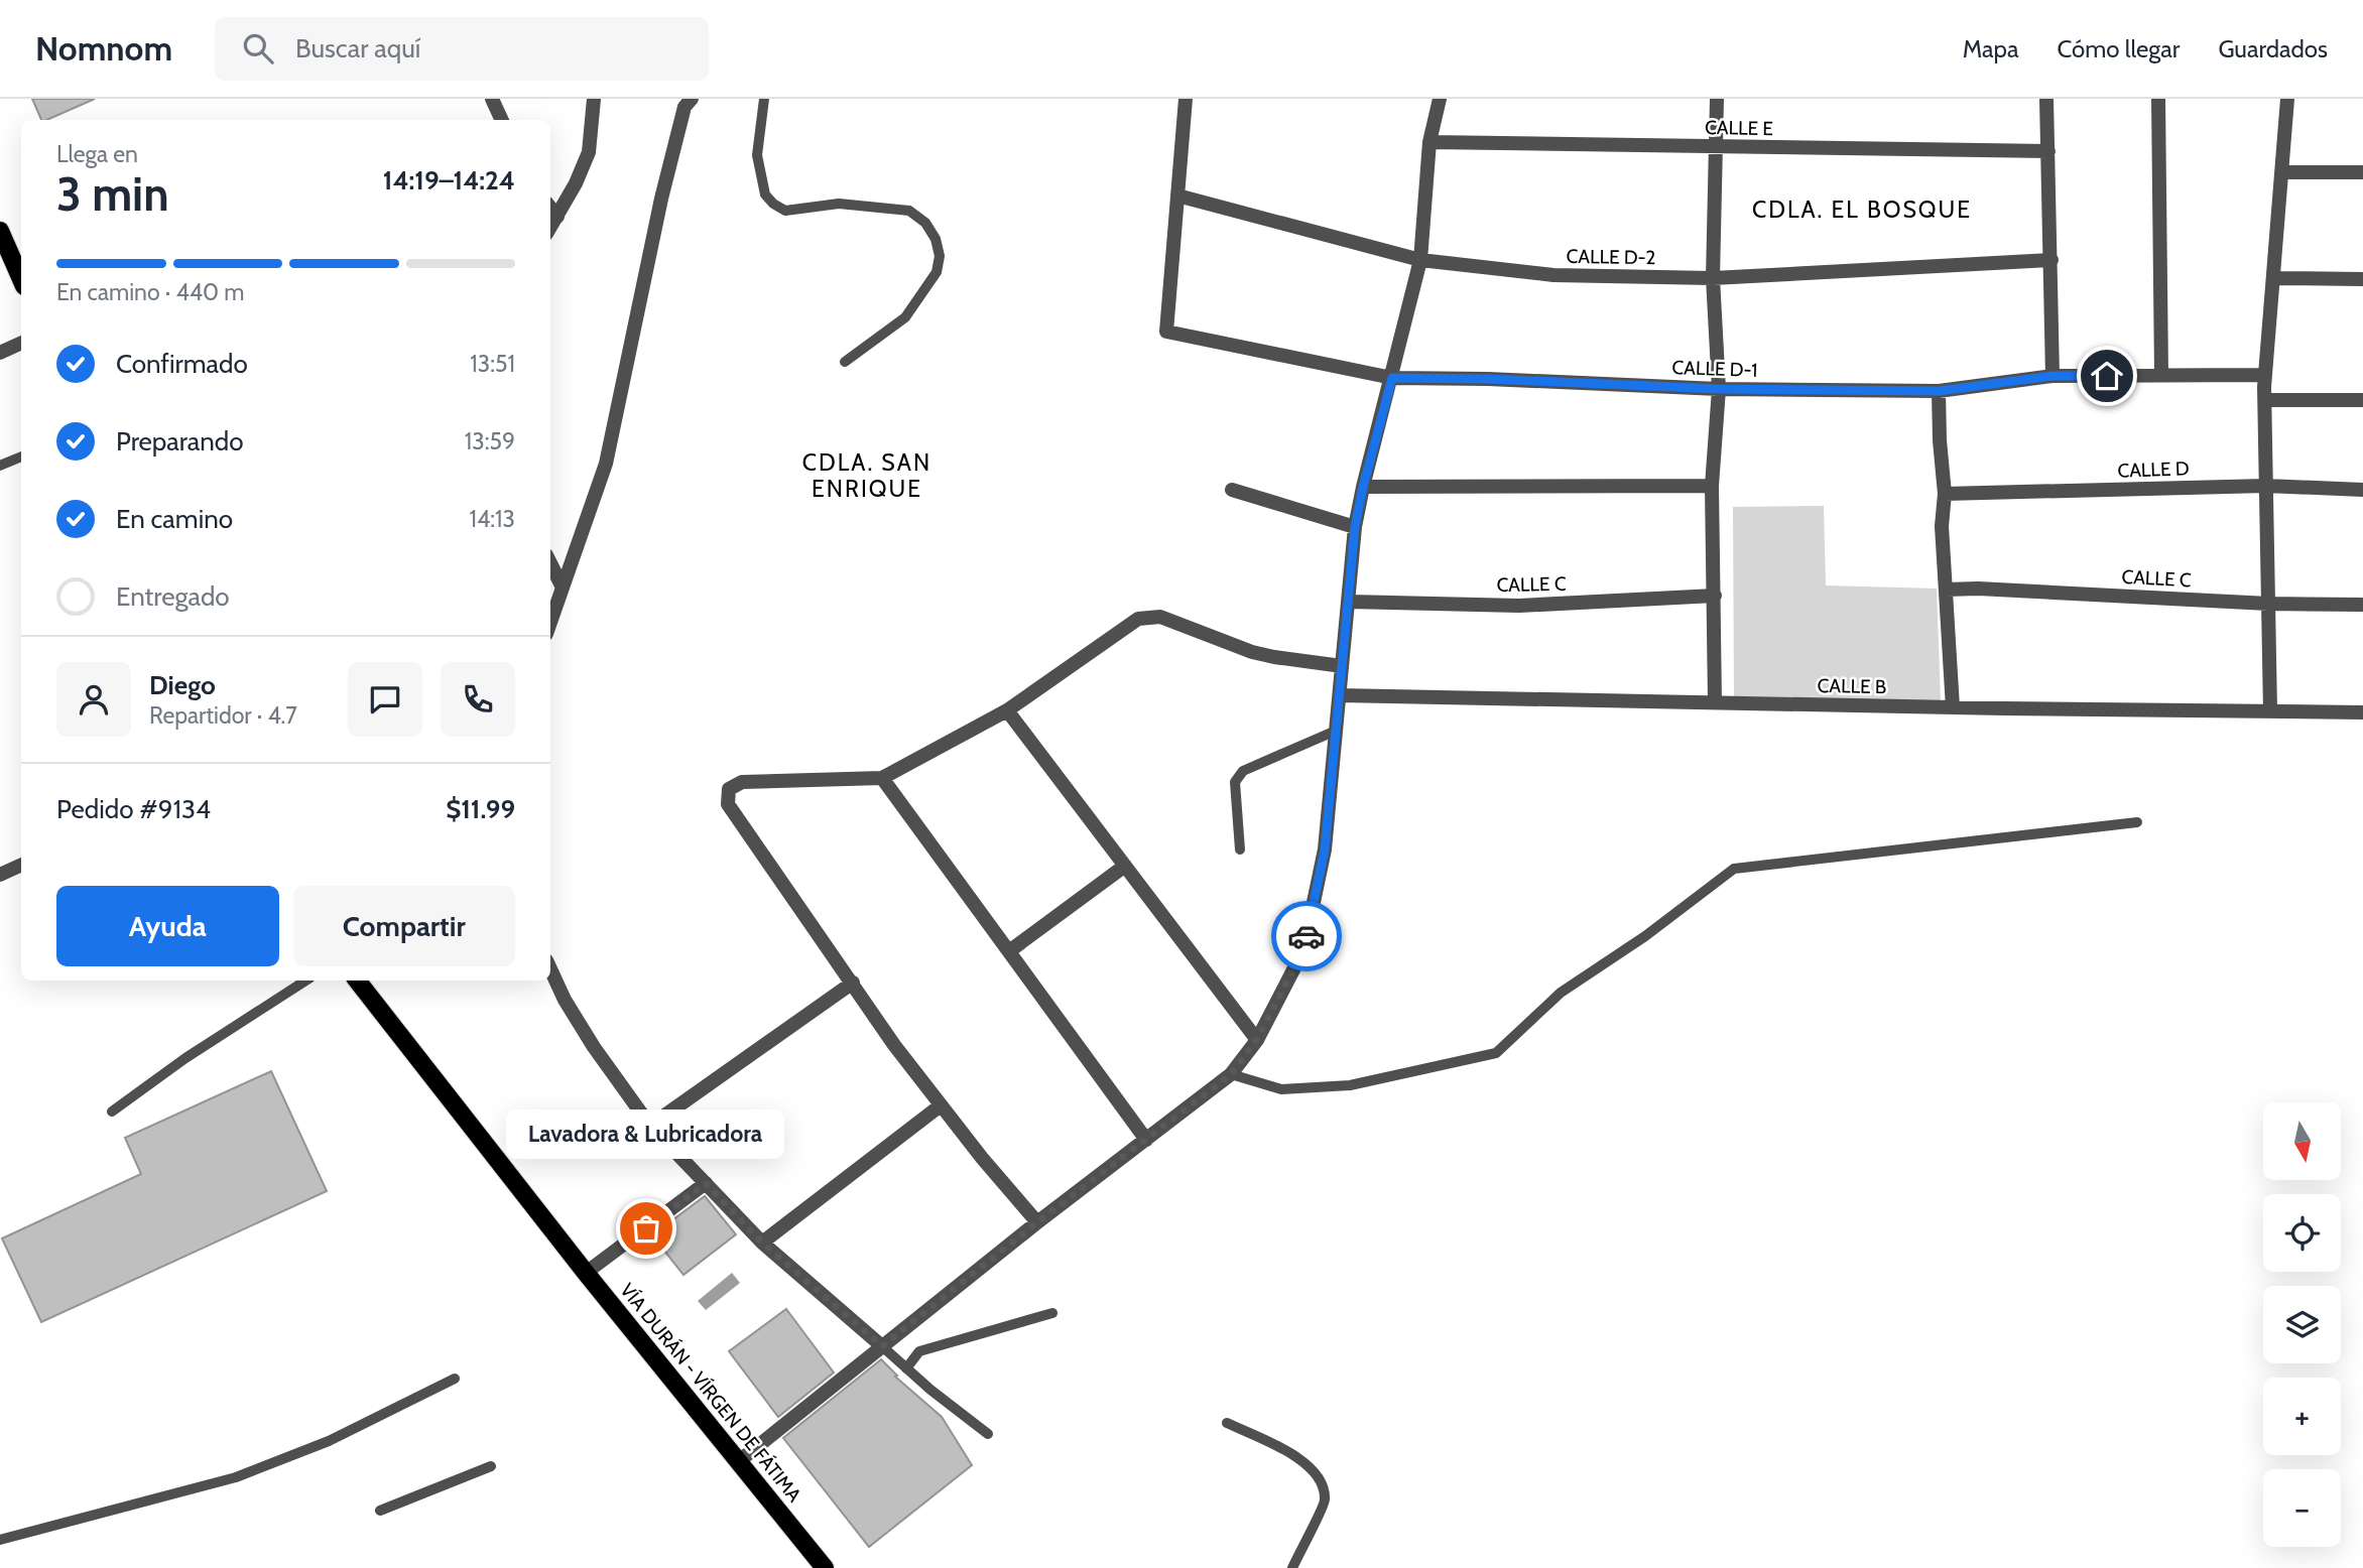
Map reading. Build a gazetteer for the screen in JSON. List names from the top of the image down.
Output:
{
  "streets": {
    "main road": ["VÍA DURÁN - VÍRGEN DE FÁTIMA"],
    "street": [
      "CALLE E",
      "CALLE D-2",
      "CALLE D-1",
      "CALLE D",
      "CALLE C",
      "CALLE B"
    ]
  },
  "crossings": [
    ["CALLE D-2", "CALLE D-1"]
  ],
  "districts": ["CDLA. EL BOSQUE", "CDLA. SAN ENRIQUE"],
  "places": ["Lavadora & Lubricadora"],
  "north": "bottom",
  "page": {
    "header": "Nomnom",
    "search": "Buscar aquí",
    "nav": ["Mapa", "Cómo llegar", "Guardados"],
    "heading": ["3 min", "Llega en", "14:19–14:24"],
    "panel": [
      "Diego",
      "Repartidor · 4.7",
      "Pedido #9134",
      "$11.99"
    ],
    "bar": "En camino · 440 m",
    "list": [
      ["Confirmado", "13:51"],
      ["Preparando", "13:59"],
      ["En camino", "14:13"],
      "Entregado"
    ],
    "buttons": ["Ayuda", "Compartir"],
    "map_buttons": ["+", "−"],
    "bubble": "Lavadora & Lubricadora"
  }
}
